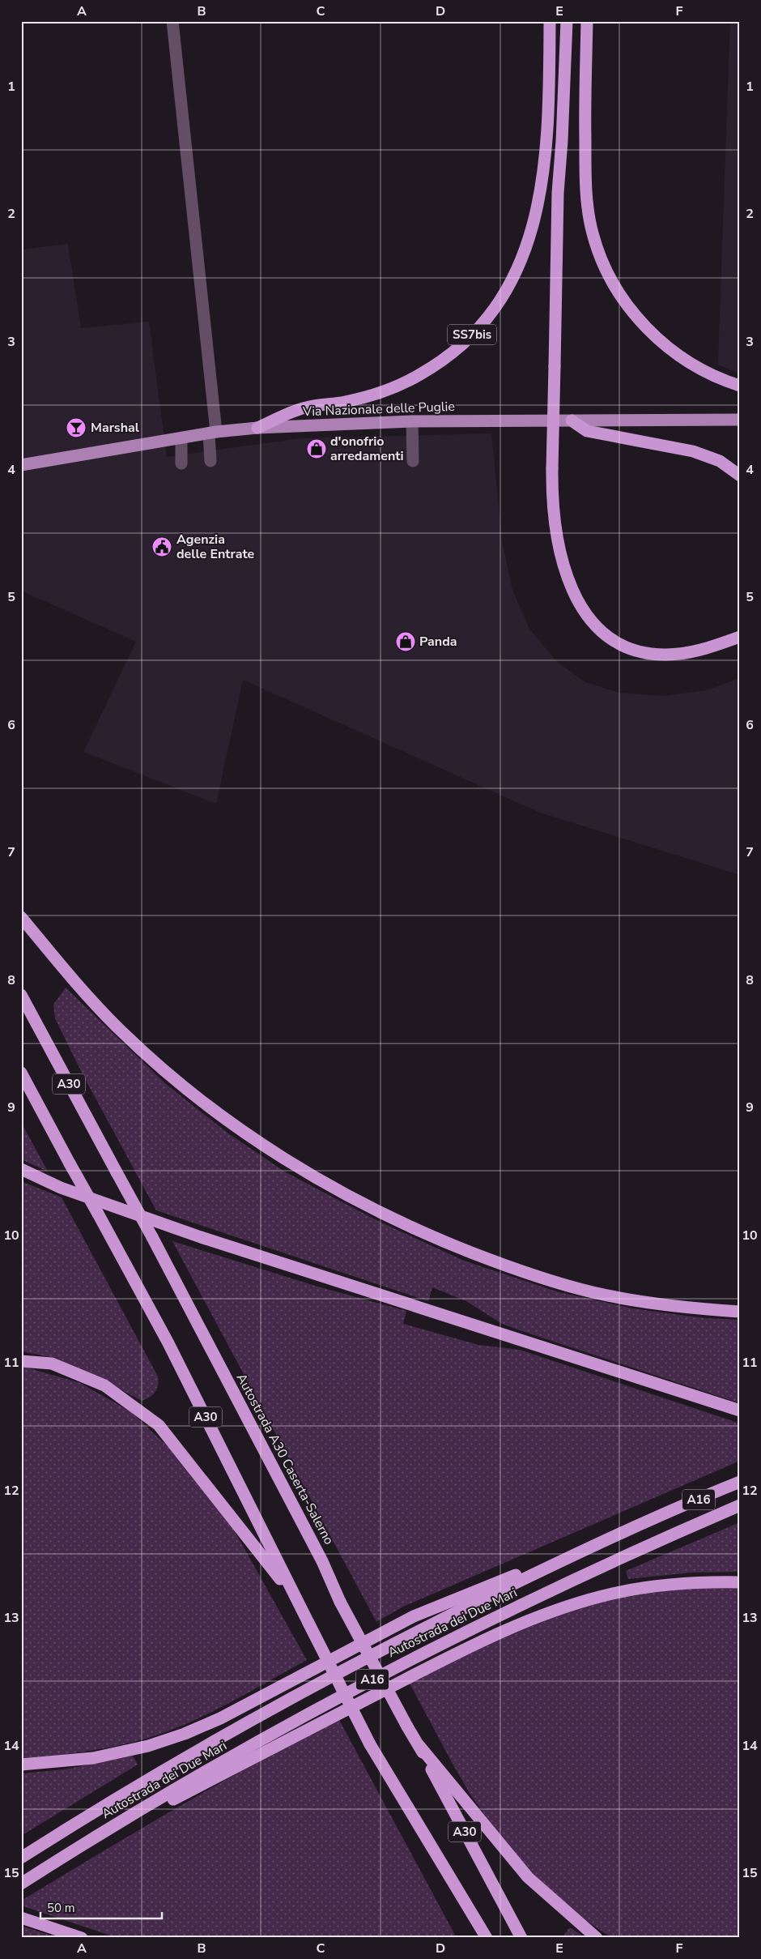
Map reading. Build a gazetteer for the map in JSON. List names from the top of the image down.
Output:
{
  "streets": {
    "highway": [
      "SS7bis",
      "A30",
      "Autostrada A30 Caserta-Salerno",
      "A16",
      "Autostrada dei Due Mari"
    ],
    "main road": ["Via Nazionale delle Puglie"]
  },
  "crossings": [
    ["SS7bis", "Via Nazionale delle Puglie"]
  ],
  "places": {
    "bar": ["Marshal"],
    "shop": ["d'onofrio arredamenti", "Panda"],
    "public building": ["Agenzia delle Entrate"]
  },
  "scale_bar": "50 m",
  "grid": {
    "columns": [
      "A",
      "B",
      "C",
      "D",
      "E",
      "F"
    ],
    "rows": [
      "1",
      "2",
      "3",
      "4",
      "5",
      "6",
      "7",
      "8",
      "9",
      "10",
      "11",
      "12",
      "13",
      "14",
      "15"
    ]
  }
}
